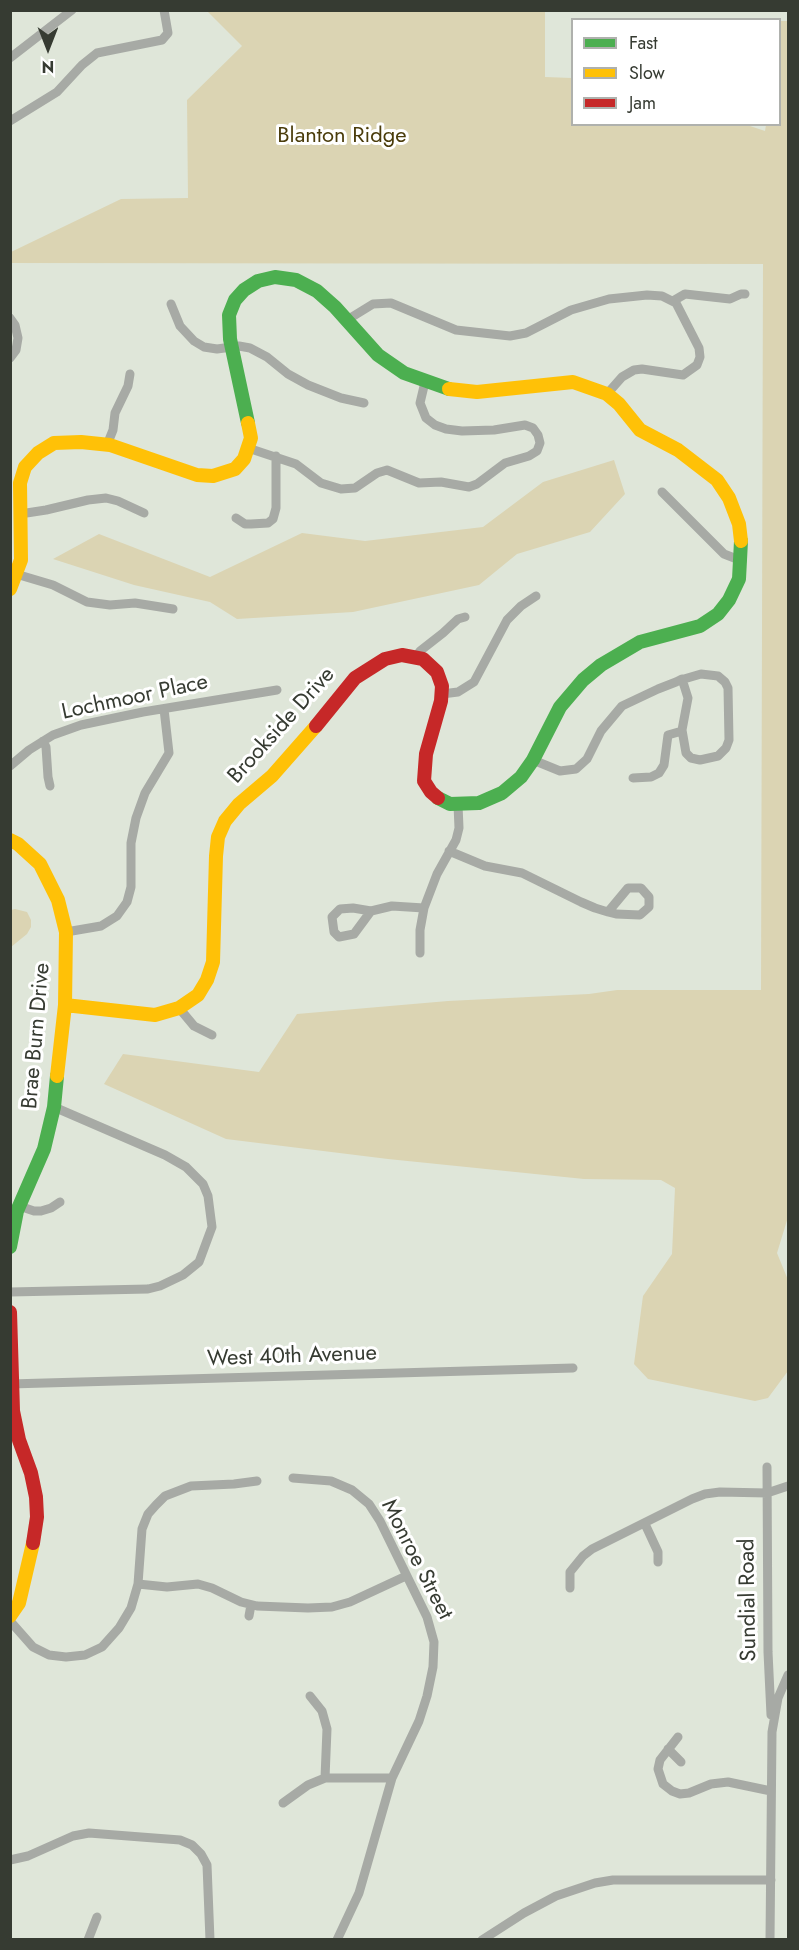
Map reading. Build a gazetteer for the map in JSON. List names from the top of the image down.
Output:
{
  "streets": {
    "street": [
      "Lochmoor Place",
      "Brookside Drive",
      "Brae Burn Drive",
      "West 40th Avenue",
      "Monroe Street",
      "Sundial Road"
    ]
  },
  "crossings": [
    ["Brookside Drive", "Brae Burn Drive"]
  ],
  "parks": ["Blanton Ridge"],
  "legend": ["Fast", "Slow", "Jam"],
  "north": "bottom"
}
